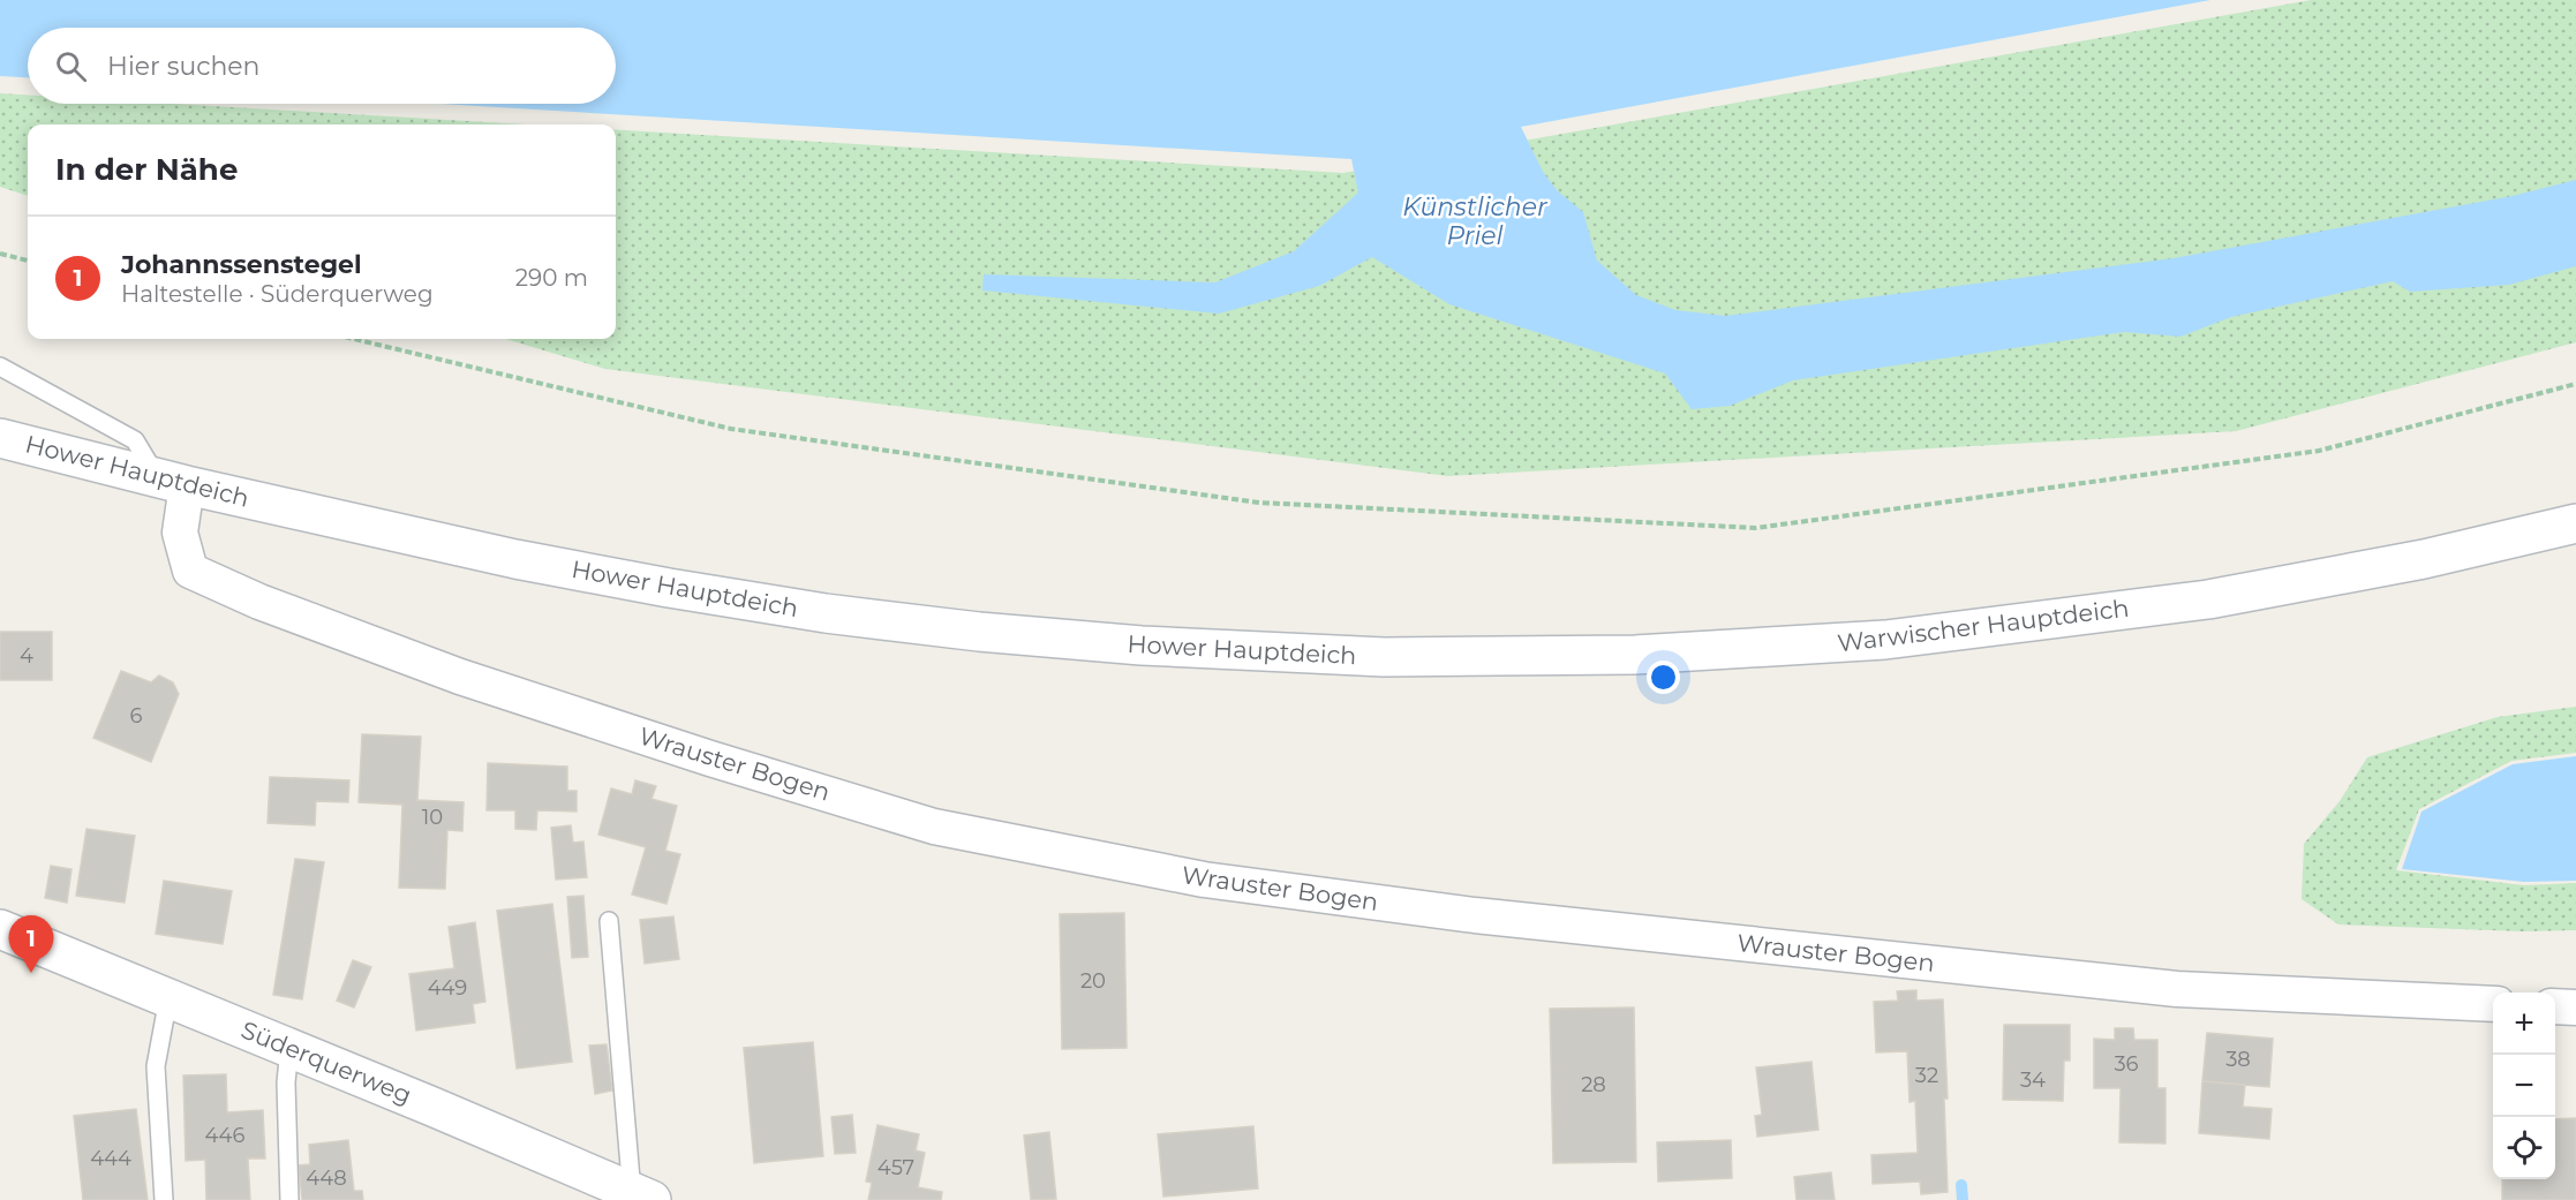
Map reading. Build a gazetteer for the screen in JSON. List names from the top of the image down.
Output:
{
  "streets": {
    "street": [
      "Hower Hauptdeich",
      "Warwischer Hauptdeich",
      "Wrauster Bogen",
      "Süderquerweg"
    ]
  },
  "crossings": [
    ["Hower Hauptdeich", "Warwischer Hauptdeich"],
    ["Hower Hauptdeich", "Wrauster Bogen"]
  ],
  "water": ["Künstlicher Priel"],
  "house_numbers": [
    "4",
    "6",
    "10",
    "20",
    "449",
    "38",
    "36",
    "32",
    "34",
    "28",
    "446",
    "444",
    "457",
    "448"
  ],
  "page": {
    "search": "Hier suchen",
    "heading": "In der Nähe",
    "list": [
      {
        "mark": "1",
        "name": "Johannssenstegel",
        "note": "Haltestelle · Süderquerweg",
        "value": "290 m"
      }
    ],
    "pins": "1",
    "map_buttons": ["+", "−"]
  }
}
